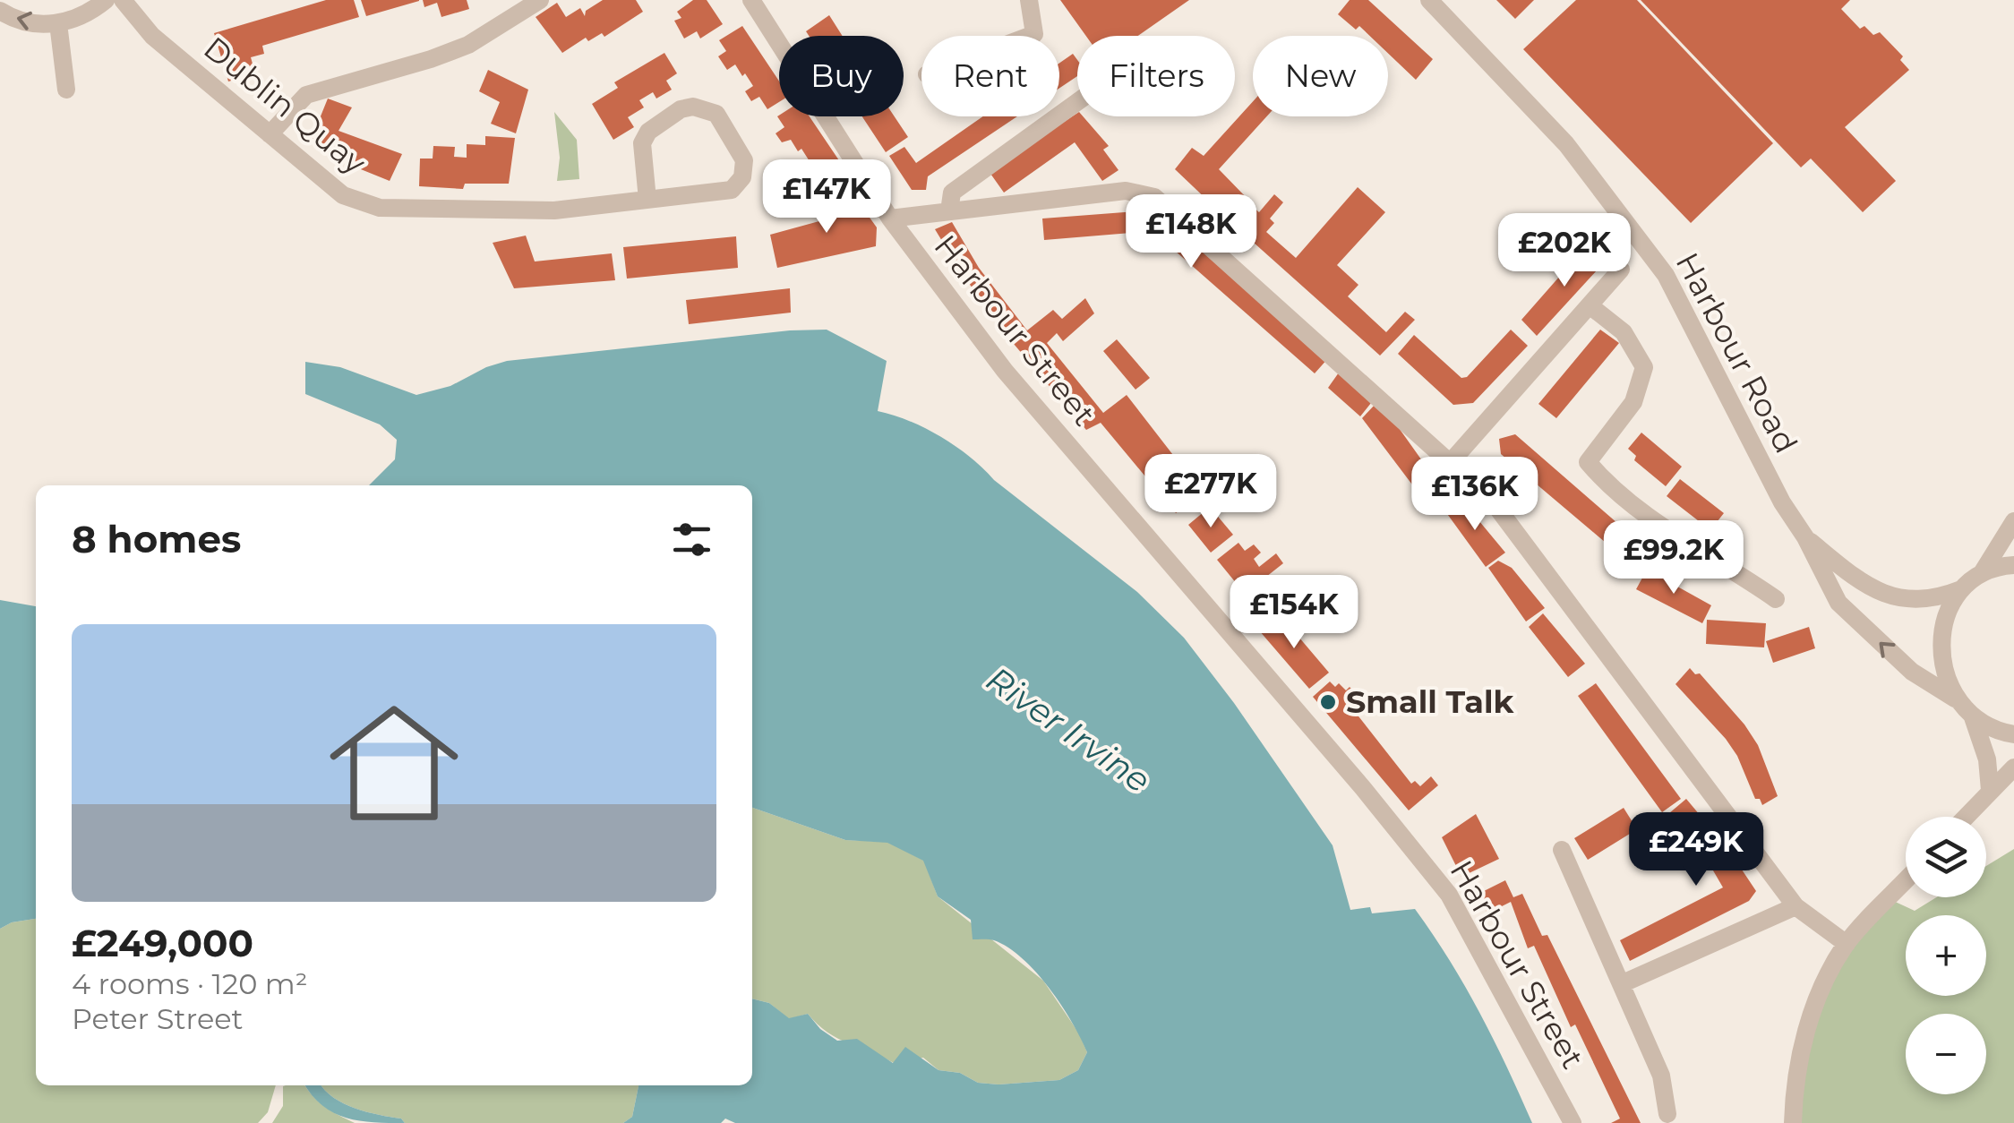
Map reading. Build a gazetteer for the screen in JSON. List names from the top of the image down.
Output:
{
  "streets": {
    "street": ["Dublin Quay", "Harbour Street", "Harbour Road"]
  },
  "water": ["River Irvine"],
  "places": ["Small Talk"],
  "page": {
    "chip": [
      "Buy",
      "Rent",
      "Filters",
      "New"
    ],
    "price": [
      "£147K",
      "£148K",
      "£202K",
      "£277K",
      "£136K",
      "£99.2K",
      "£154K",
      "£249K"
    ],
    "heading": "8 homes",
    "list": [
      {
        "name": "£249,000",
        "note": "4 rooms · 120 m² · Peter Street"
      }
    ],
    "map_buttons": ["+", "−"]
  }
}
